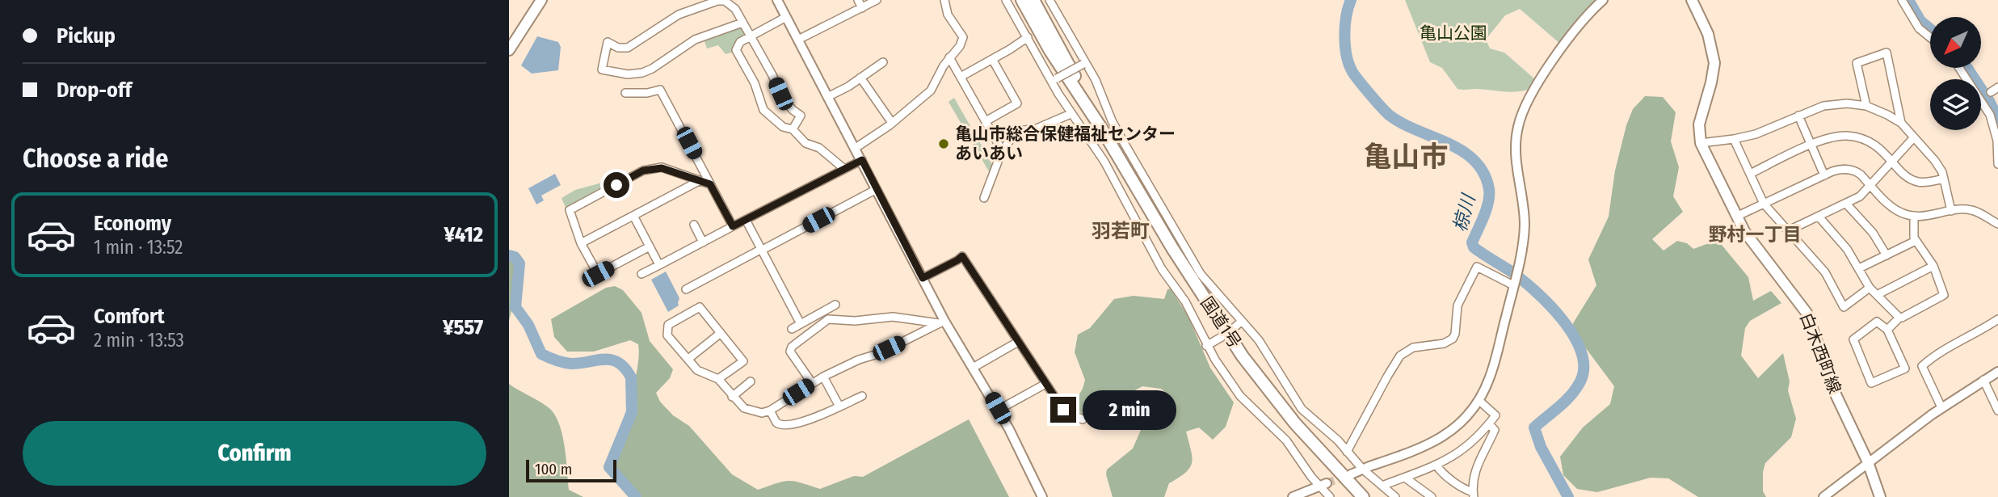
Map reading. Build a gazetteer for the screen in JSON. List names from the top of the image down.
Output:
{
  "streets": {
    "highway": ["国道1号"],
    "main road": ["白木西町線"]
  },
  "districts": ["亀山市", "羽若町", "野村一丁目"],
  "water": ["椋川"],
  "parks": ["亀山公園"],
  "places": ["亀山市総合保健福祉センター あいあい"],
  "scale_bar": "100 m",
  "north": "bottom left",
  "page": {
    "banner": ["Pickup", "Drop-off"],
    "heading": "Choose a ride",
    "list": [
      {
        "name": "Economy",
        "note": "1 min · 13:52",
        "value": "¥412"
      },
      {
        "name": "Comfort",
        "note": "2 min · 13:53",
        "value": "¥557"
      }
    ],
    "bubble": "2 min",
    "buttons": "Confirm",
    "scale": "100 m"
  }
}
